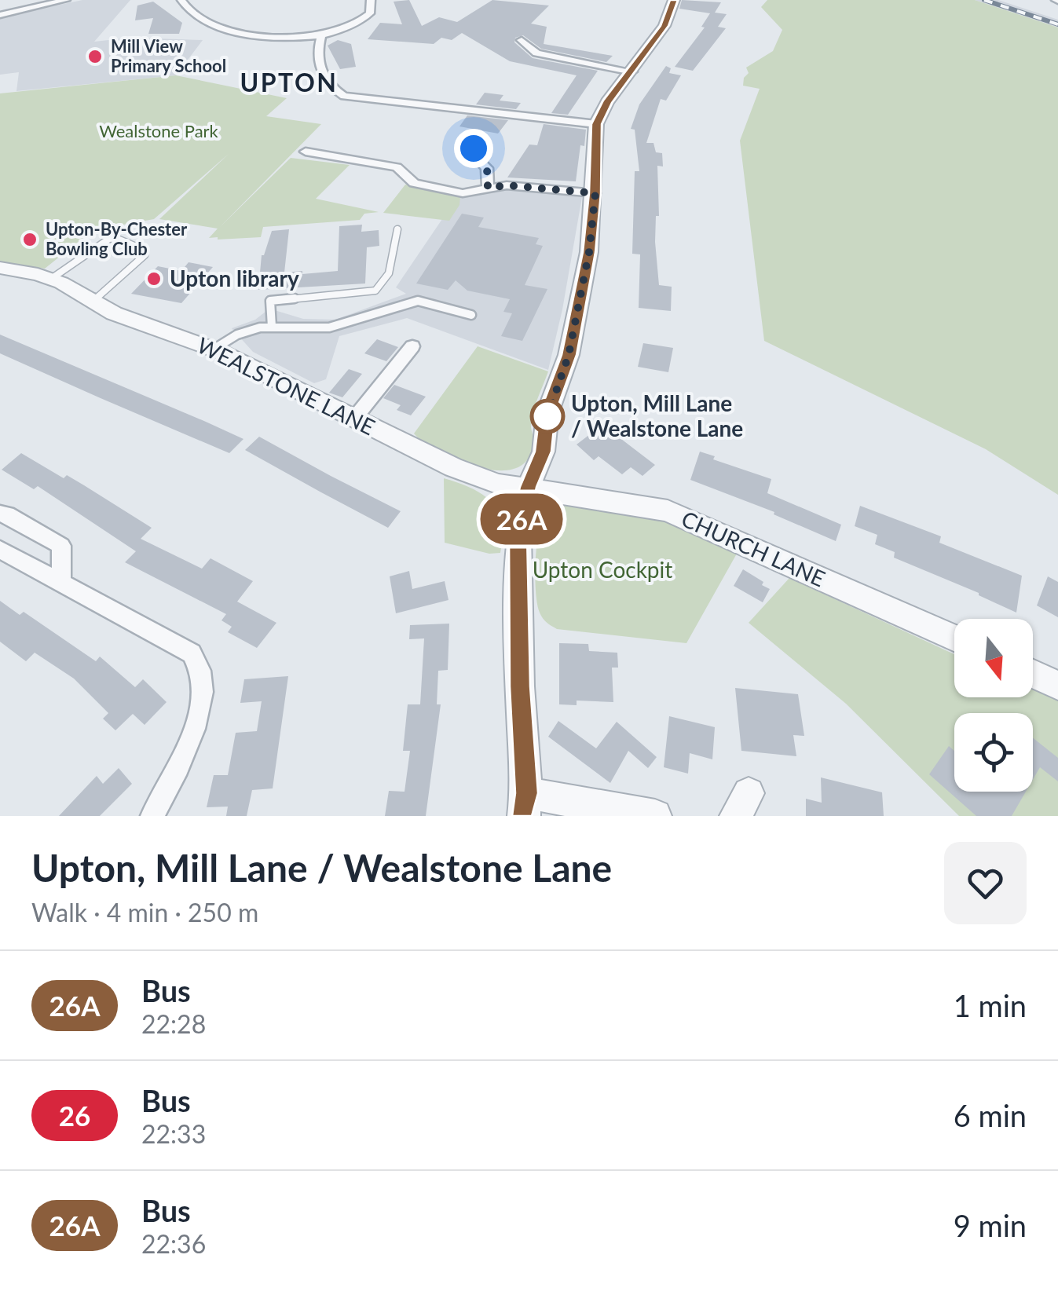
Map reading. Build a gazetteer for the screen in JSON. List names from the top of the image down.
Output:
{
  "streets": {
    "street": ["WEALSTONE LANE", "CHURCH LANE"]
  },
  "crossings": [
    ["WEALSTONE LANE", "CHURCH LANE"]
  ],
  "districts": ["UPTON"],
  "parks": ["Wealstone Park", "Upton Cockpit"],
  "places": [
    "Mill View Primary School",
    "Upton-By-Chester Bowling Club",
    "Upton library",
    "Upton, Mill Lane / Wealstone Lane"
  ],
  "lines": ["bus line 26A"],
  "north": "bottom",
  "page": {
    "on_map": "26A",
    "heading": ["Upton, Mill Lane / Wealstone Lane", "Walk · 4 min · 250 m"],
    "list": [
      {
        "mark": "26A",
        "name": "Bus",
        "note": "22:28",
        "value": "1 min"
      },
      {
        "mark": "26",
        "name": "Bus",
        "note": "22:33",
        "value": "6 min"
      },
      {
        "mark": "26A",
        "name": "Bus",
        "note": "22:36",
        "value": "9 min"
      }
    ]
  }
}
